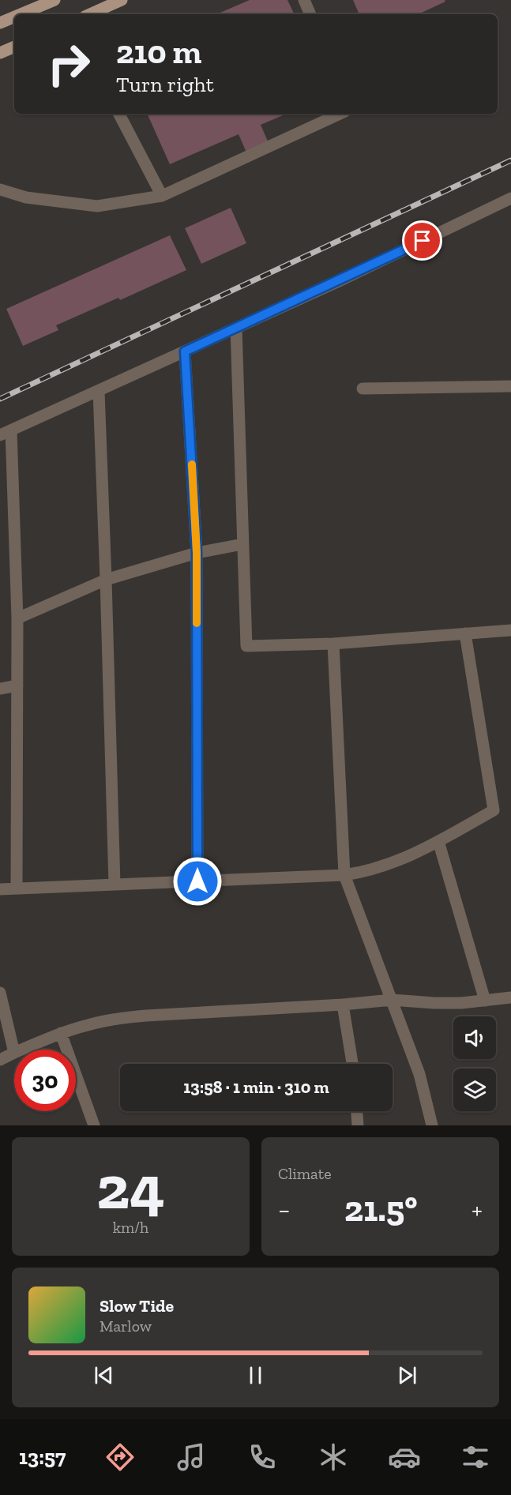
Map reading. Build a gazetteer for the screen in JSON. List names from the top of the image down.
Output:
{
  "page": {
    "turn": ["210 m", "Turn right"],
    "limit": "30",
    "trip": "13:58 · 1 min · 310 m",
    "tile": [
      ["24", "km/h"],
      "Climate"
    ],
    "heat": ["−", "21.5°", "+"],
    "song": ["Slow Tide", "Marlow"],
    "tabs": "13:57"
  }
}
